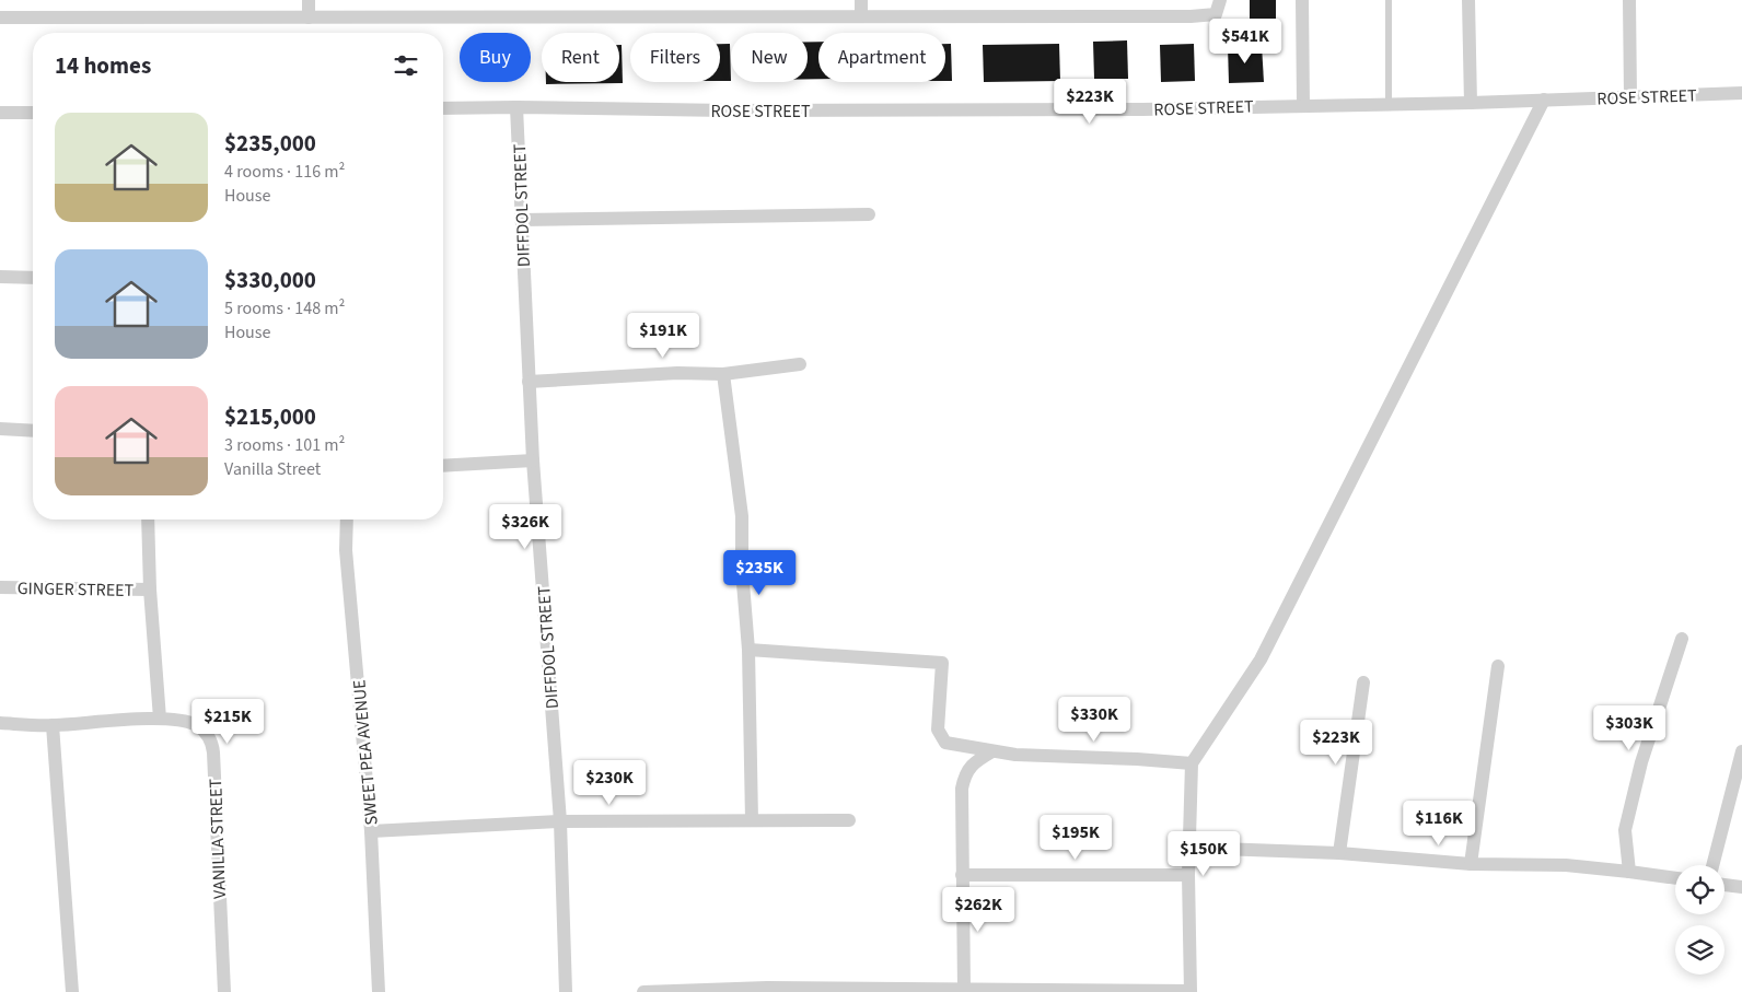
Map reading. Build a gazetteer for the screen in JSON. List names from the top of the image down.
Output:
{
  "streets": {
    "street": [
      "ROSE STREET",
      "DIFFDOL STREET",
      "GINGER STREET",
      "SWEET PEA AVENUE",
      "VANILLA STREET"
    ]
  },
  "crossings": [
    ["ROSE STREET", "DIFFDOL STREET"]
  ],
  "page": {
    "price": [
      "$541K",
      "$223K",
      "$191K",
      "$326K",
      "$235K",
      "$330K",
      "$215K",
      "$303K",
      "$223K",
      "$230K",
      "$116K",
      "$195K",
      "$150K",
      "$262K"
    ],
    "chip": [
      "Buy",
      "Rent",
      "Filters",
      "New",
      "Apartment"
    ],
    "heading": "14 homes",
    "list": [
      {
        "name": "$235,000",
        "note": "4 rooms · 116 m² · House"
      },
      {
        "name": "$330,000",
        "note": "5 rooms · 148 m² · House"
      },
      {
        "name": "$215,000",
        "note": "3 rooms · 101 m² · Vanilla Street"
      }
    ]
  }
}
